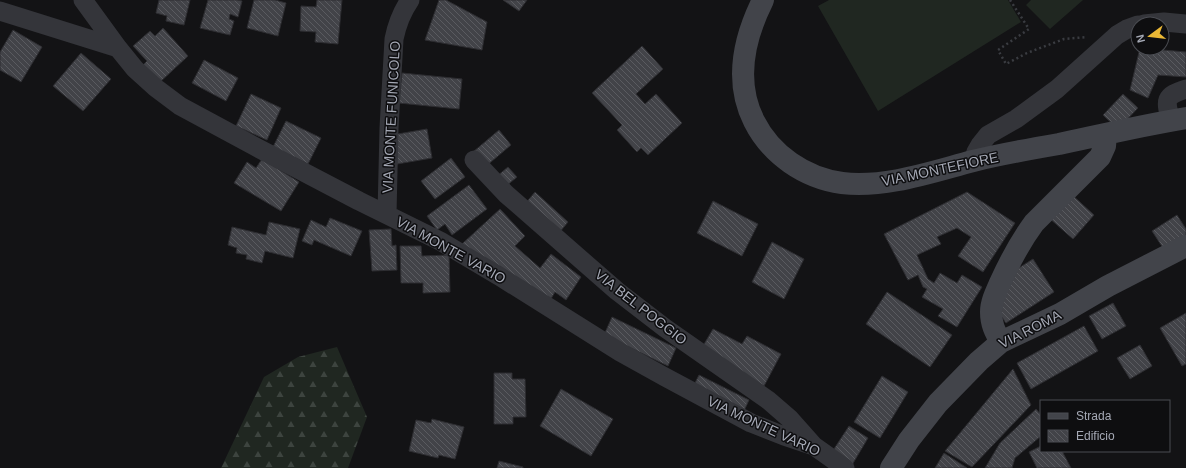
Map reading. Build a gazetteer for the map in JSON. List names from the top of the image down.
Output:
{
  "streets": {
    "main road": ["VIA MONTEFIORE", "VIA ROMA"],
    "street": ["VIA MONTE FUNICOLO", "VIA MONTE VARIO", "VIA BEL POGGIO"]
  },
  "crossings": [
    ["VIA MONTE FUNICOLO", "VIA MONTE VARIO"],
    ["VIA MONTE VARIO", "VIA BEL POGGIO"]
  ],
  "legend": ["Strada", "Edificio"],
  "north": "left"
}
